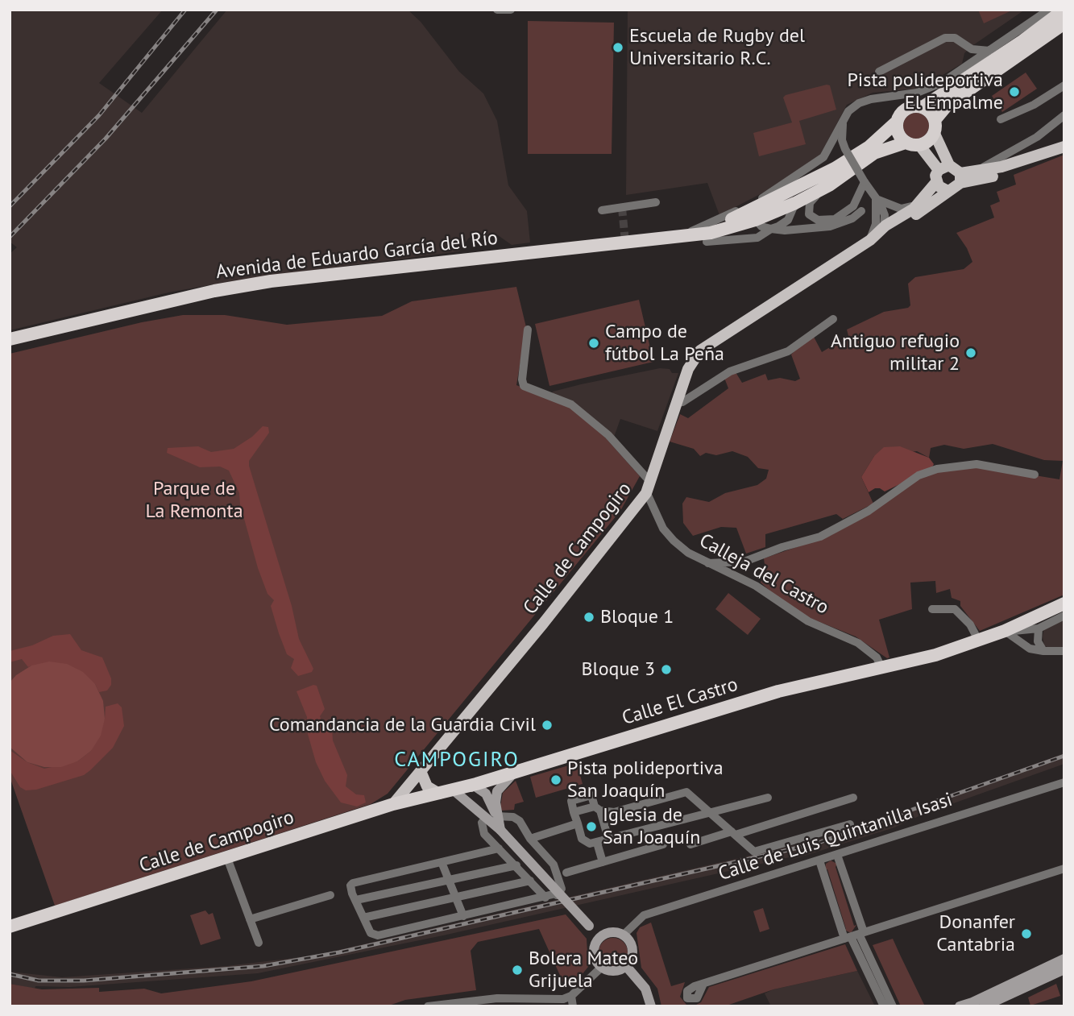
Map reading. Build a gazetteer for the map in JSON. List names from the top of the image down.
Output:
{
  "streets": {
    "highway": ["Avenida de Eduardo García del Río", "Calle de Campogiro", "Calle El Castro"],
    "street": ["Calleja del Castro", "Calle de Luis Quintanilla Isasi"]
  },
  "crossings": [
    ["Calle de Campogiro", "Calleja del Castro"],
    ["Calle de Campogiro", "Calle El Castro"],
    ["Calleja del Castro", "Calle El Castro"]
  ],
  "districts": ["CAMPOGIRO"],
  "parks": ["Parque de La Remonta"],
  "places": [
    "Escuela de Rugby del Universitario R.C.",
    "Pista polideportiva El Empalme",
    "Campo de fútbol La Peña",
    "Antiguo refugio militar 2",
    "Bloque 1",
    "Bloque 3",
    "Comandancia de la Guardia Civil",
    "Pista polideportiva San Joaquín",
    "Iglesia de San Joaquín",
    "Donanfer Cantabria",
    "Bolera Mateo Grijuela"
  ]
}
